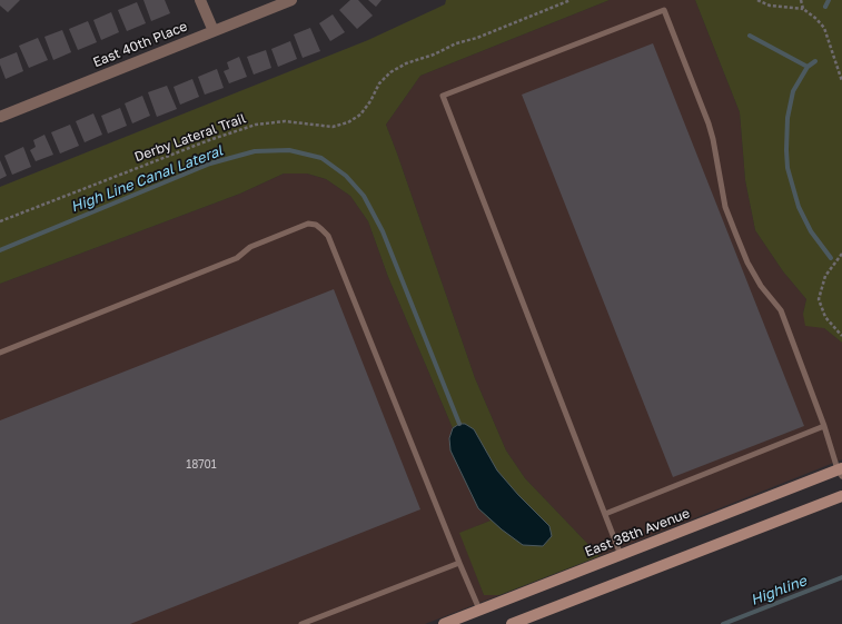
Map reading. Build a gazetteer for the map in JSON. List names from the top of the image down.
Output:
{
  "streets": {
    "main road": ["East 38th Avenue"],
    "street": ["East 40th Place"],
    "path": ["Derby Lateral Trail"]
  },
  "water": ["High Line Canal Lateral", "Highline"],
  "house_numbers": ["18701"]
}
